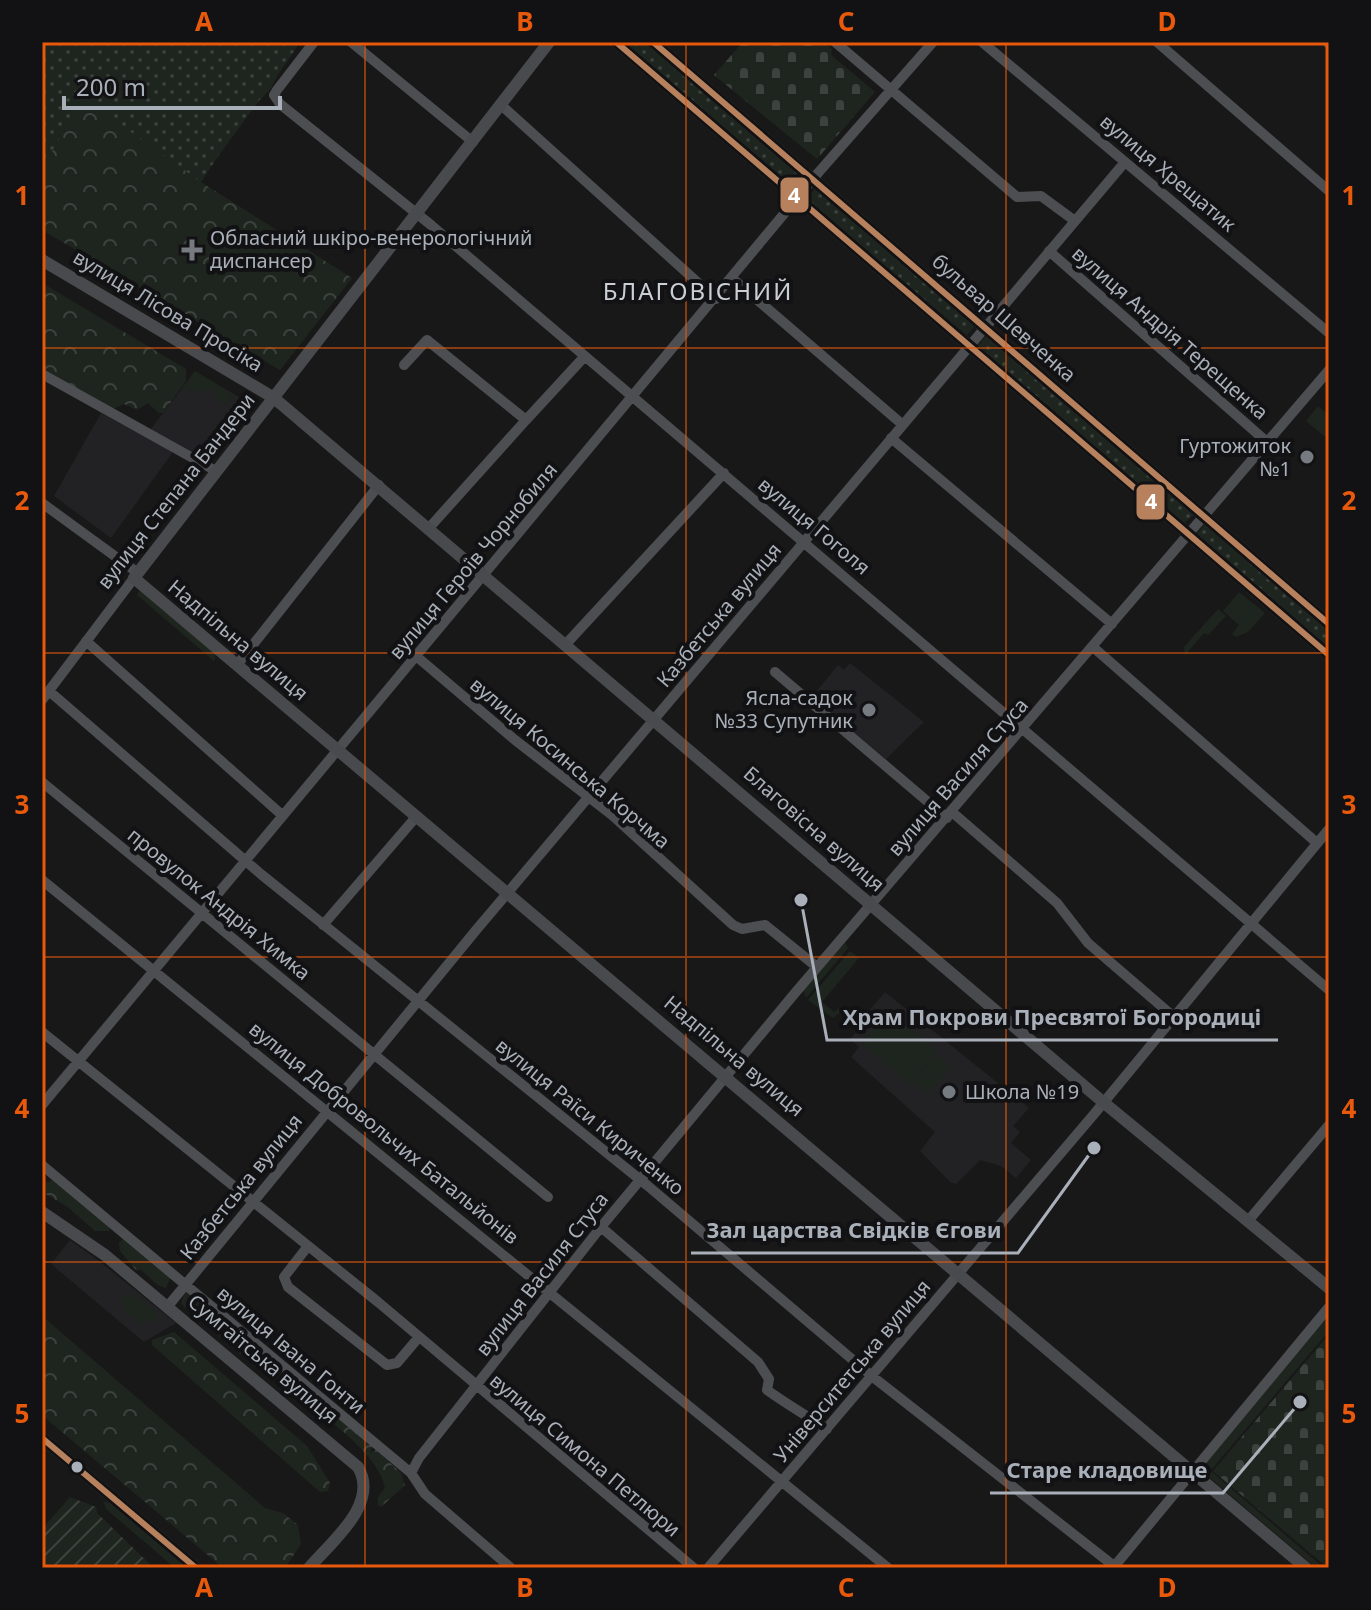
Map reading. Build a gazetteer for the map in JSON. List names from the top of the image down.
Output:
{
  "streets": {
    "main road": [
      "вулиця Лісова Просіка",
      "бульвар Шевченка",
      "вулиця Степана Бандери",
      "Надпільна вулиця",
      "Благовісна вулиця",
      "Сумгаїтська вулиця"
    ],
    "street": [
      "вулиця Хрещатик",
      "вулиця Андрія Терещенка",
      "вулиця Гоголя",
      "вулиця Героїв Чорнобиля",
      "Казбетська вулиця",
      "вулиця Косинська Корчма",
      "вулиця Василя Стуса",
      "провулок Андрія Химка",
      "вулиця Раїси Кириченко",
      "вулиця Добровольчих Батальйонів",
      "вулиця Івана Гонти",
      "Університетська вулиця",
      "вулиця Симона Петлюри"
    ]
  },
  "crossings": [
    ["вулиця Хрещатик", "Казбетська вулиця"],
    ["вулиця Лісова Просіка", "вулиця Степана Бандери"],
    ["вулиця Лісова Просіка", "Благовісна вулиця"],
    ["бульвар Шевченка", "вулиця Героїв Чорнобиля"],
    ["бульвар Шевченка", "Казбетська вулиця"],
    ["бульвар Шевченка", "вулиця Василя Стуса"],
    ["вулиця Андрія Терещенка", "вулиця Героїв Чорнобиля"],
    ["вулиця Андрія Терещенка", "Казбетська вулиця"],
    ["вулиця Андрія Терещенка", "вулиця Василя Стуса"],
    ["вулиця Степана Бандери", "вулиця Гоголя"],
    ["вулиця Степана Бандери", "Надпільна вулиця"],
    ["вулиця Степана Бандери", "Благовісна вулиця"],
    ["вулиця Степана Бандери", "вулиця Раїси Кириченко"],
    ["вулиця Гоголя", "вулиця Героїв Чорнобиля"],
    ["вулиця Гоголя", "Казбетська вулиця"],
    ["вулиця Гоголя", "вулиця Василя Стуса"],
    ["вулиця Гоголя", "Університетська вулиця"],
    ["вулиця Героїв Чорнобиля", "Надпільна вулиця"],
    ["вулиця Героїв Чорнобиля", "вулиця Косинська Корчма"],
    ["вулиця Героїв Чорнобиля", "Благовісна вулиця"],
    ["вулиця Героїв Чорнобиля", "провулок Андрія Химка"],
    ["вулиця Героїв Чорнобиля", "вулиця Раїси Кириченко"],
    ["вулиця Героїв Чорнобиля", "вулиця Добровольчих Батальйонів"],
    ["вулиця Героїв Чорнобиля", "вулиця Симона Петлюри"],
    ["Казбетська вулиця", "Надпільна вулиця"],
    ["Казбетська вулиця", "вулиця Косинська Корчма"],
    ["Казбетська вулиця", "Благовісна вулиця"],
    ["Казбетська вулиця", "провулок Андрія Химка"],
    ["Казбетська вулиця", "вулиця Раїси Кириченко"],
    ["Казбетська вулиця", "вулиця Добровольчих Батальйонів"],
    ["Казбетська вулиця", "вулиця Івана Гонти"],
    ["Казбетська вулиця", "Сумгаїтська вулиця"],
    ["Казбетська вулиця", "вулиця Симона Петлюри"],
    ["Надпільна вулиця", "вулиця Василя Стуса"],
    ["Надпільна вулиця", "Університетська вулиця"],
    ["вулиця Косинська Корчма", "вулиця Василя Стуса"],
    ["вулиця Василя Стуса", "Благовісна вулиця"],
    ["вулиця Василя Стуса", "вулиця Раїси Кириченко"],
    ["вулиця Василя Стуса", "вулиця Добровольчих Батальйонів"],
    ["вулиця Василя Стуса", "вулиця Івана Гонти"],
    ["вулиця Василя Стуса", "вулиця Симона Петлюри"],
    ["Благовісна вулиця", "Університетська вулиця"],
    ["вулиця Раїси Кириченко", "Університетська вулиця"],
    ["вулиця Добровольчих Батальйонів", "Університетська вулиця"]
  ],
  "districts": ["БЛАГОВІСНИЙ"],
  "places": {
    "health": ["Обласний шкіро-венерологічний диспансер"],
    "other": [
      "Гуртожиток №1",
      "Ясла-садок №33 Супутник",
      "Храм Покрови Пресвятої Богородиці",
      "Школа №19",
      "Зал царства Свідків Єгови",
      "Старе кладовище"
    ]
  },
  "lines": ["transit line 4"],
  "scale_bar": "200 m",
  "grid": {
    "columns": [
      "A",
      "B",
      "C",
      "D"
    ],
    "rows": [
      "1",
      "2",
      "3",
      "4",
      "5"
    ]
  }
}
